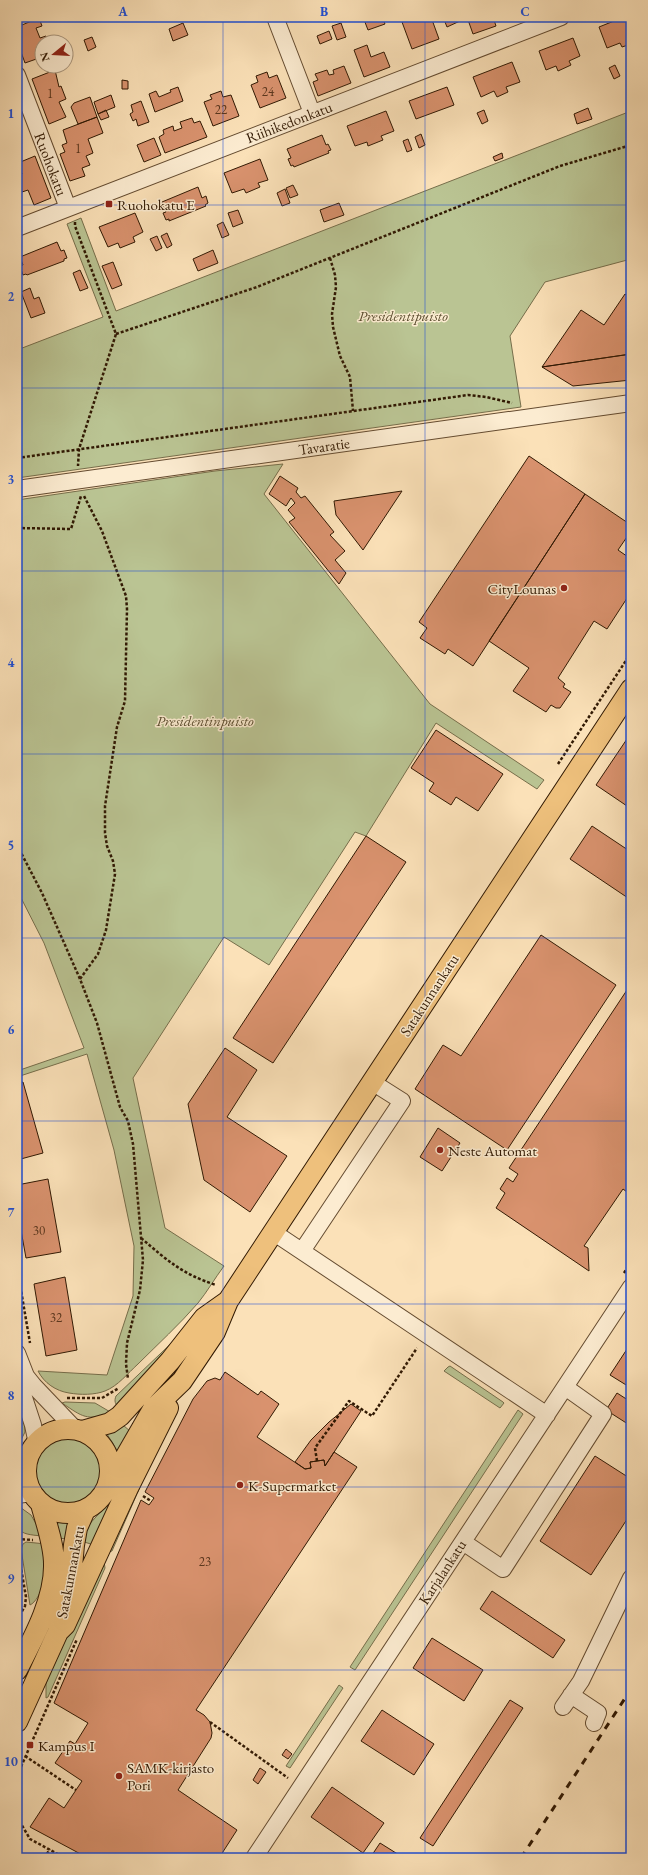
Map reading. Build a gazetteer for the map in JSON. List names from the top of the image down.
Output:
{
  "streets": {
    "main road": ["Satakunnankatu"],
    "street": [
      "Riihikedonkatu",
      "Ruohokatu",
      "Tavaratie",
      "Karjalankatu"
    ]
  },
  "crossings": [
    ["Riihikedonkatu", "Ruohokatu"]
  ],
  "parks": ["Presidentipuisto", "Presidentinpuisto"],
  "places": {
    "transit": ["Ruohokatu E", "Kampus I"],
    "other": [
      "CityLounas",
      "Neste Automat",
      "K-Supermarket",
      "SAMK-kirjasto Pori"
    ]
  },
  "house_numbers": [
    "24",
    "1",
    "22",
    "1",
    "30",
    "32",
    "23"
  ],
  "north": "left",
  "grid": {
    "columns": ["A", "B", "C"],
    "rows": [
      "1",
      "2",
      "3",
      "4",
      "5",
      "6",
      "7",
      "8",
      "9",
      "10"
    ]
  }
}
